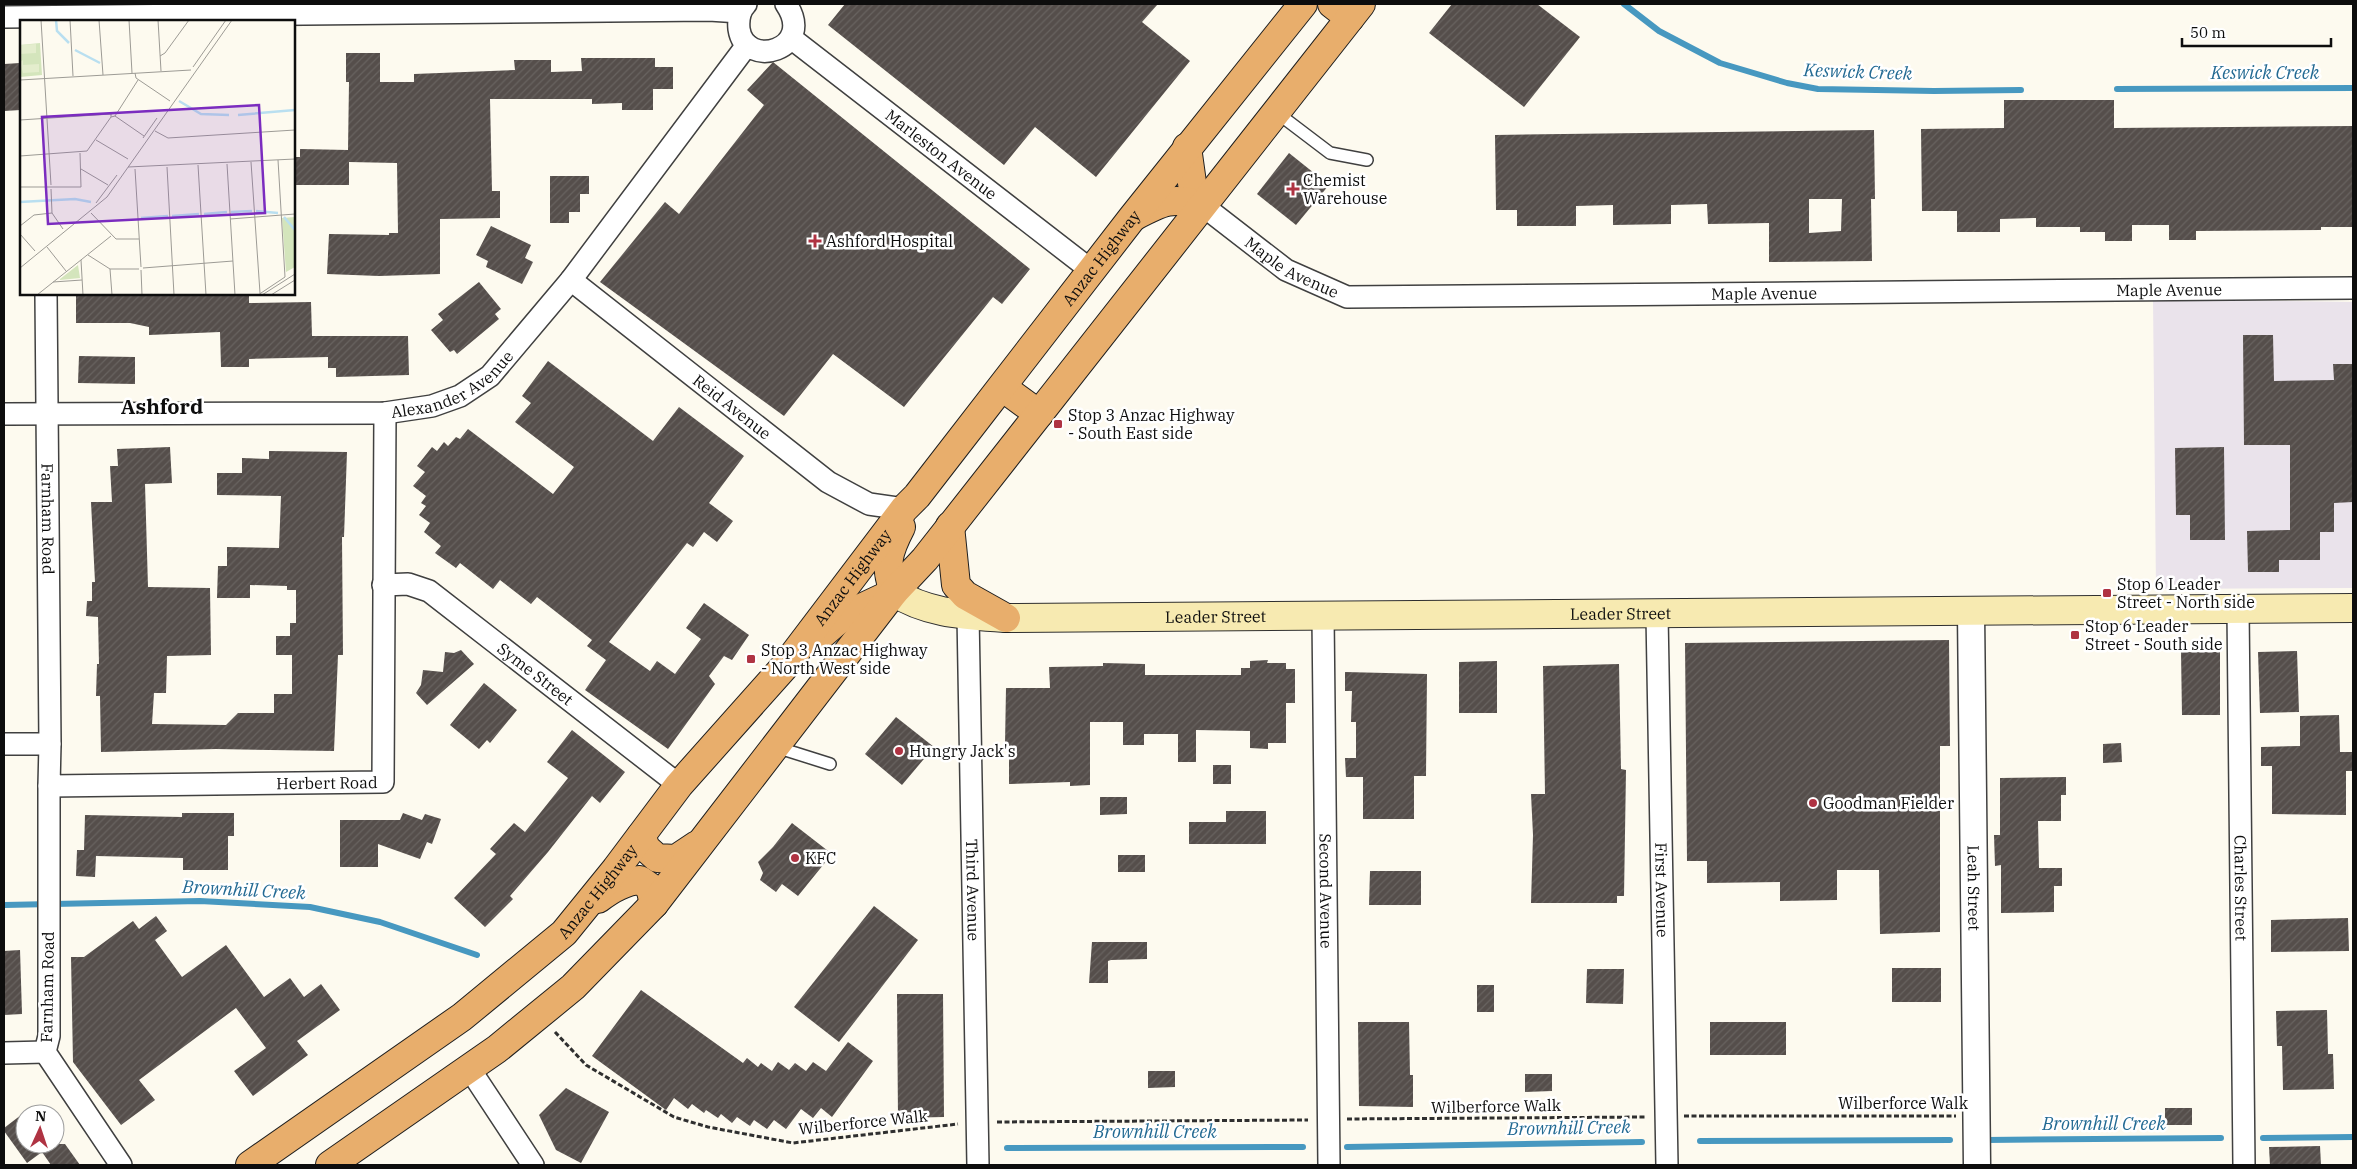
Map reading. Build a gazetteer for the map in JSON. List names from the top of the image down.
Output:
{
  "streets": {
    "highway": ["Anzac Highway"],
    "main road": ["Leader Street"],
    "street": [
      "Marleston Avenue",
      "Maple Avenue",
      "Alexander Avenue",
      "Reid Avenue",
      "Farnham Road",
      "Syme Street",
      "Herbert Road",
      "Charles Street",
      "Leah Street",
      "Third Avenue",
      "First Avenue",
      "Second Avenue"
    ],
    "path": ["Wilberforce Walk"]
  },
  "crossings": [
    ["Marleston Avenue", "Anzac Highway"],
    ["Anzac Highway", "Reid Avenue"],
    ["Anzac Highway", "Syme Street"],
    ["Alexander Avenue", "Reid Avenue"],
    ["Alexander Avenue", "Farnham Road"],
    ["Alexander Avenue", "Herbert Road"],
    ["Farnham Road", "Herbert Road"],
    ["Leader Street", "Charles Street"],
    ["Leader Street", "Leah Street"],
    ["Leader Street", "Third Avenue"],
    ["Leader Street", "First Avenue"],
    ["Leader Street", "Second Avenue"],
    ["Syme Street", "Herbert Road"],
    ["Leah Street", "Wilberforce Walk"]
  ],
  "districts": ["Ashford"],
  "water": ["Keswick Creek", "Brownhill Creek"],
  "places": {
    "health": ["Chemist Warehouse", "Ashford Hospital"],
    "transit": [
      "Stop 3 Anzac Highway - South East side",
      "Stop 6 Leader Street - North side",
      "Stop 6 Leader Street - South side",
      "Stop 3 Anzac Highway - North West side"
    ],
    "other": ["Hungry Jack's", "Goodman Fielder", "KFC"]
  },
  "scale_bar": "50 m",
  "north": "top"
}
